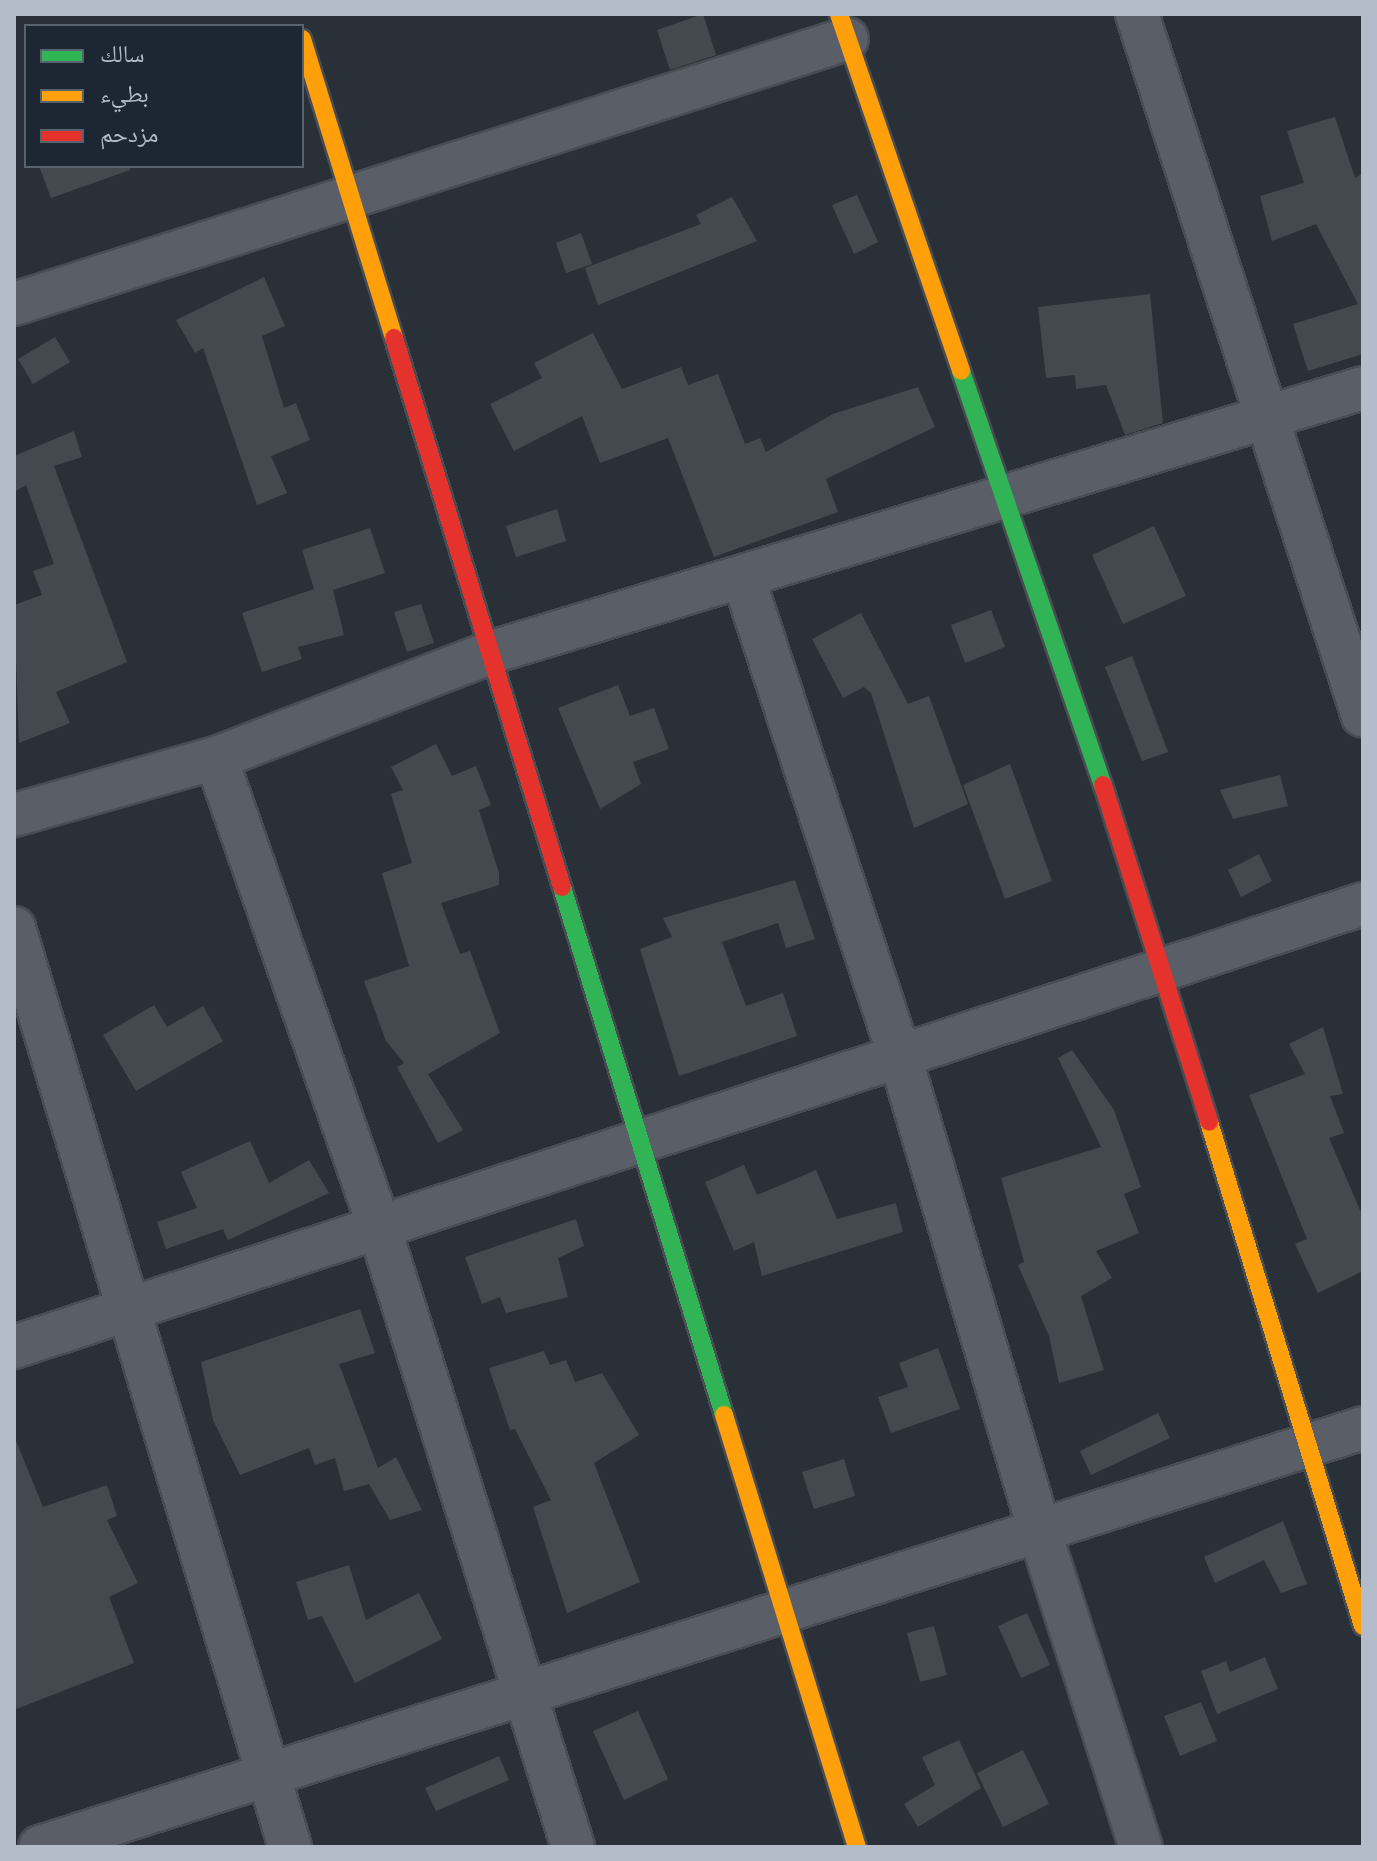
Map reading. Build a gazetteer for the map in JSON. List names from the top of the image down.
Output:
{
  "legend": ["سالك", "بطيء", "مزدحم"]
}
